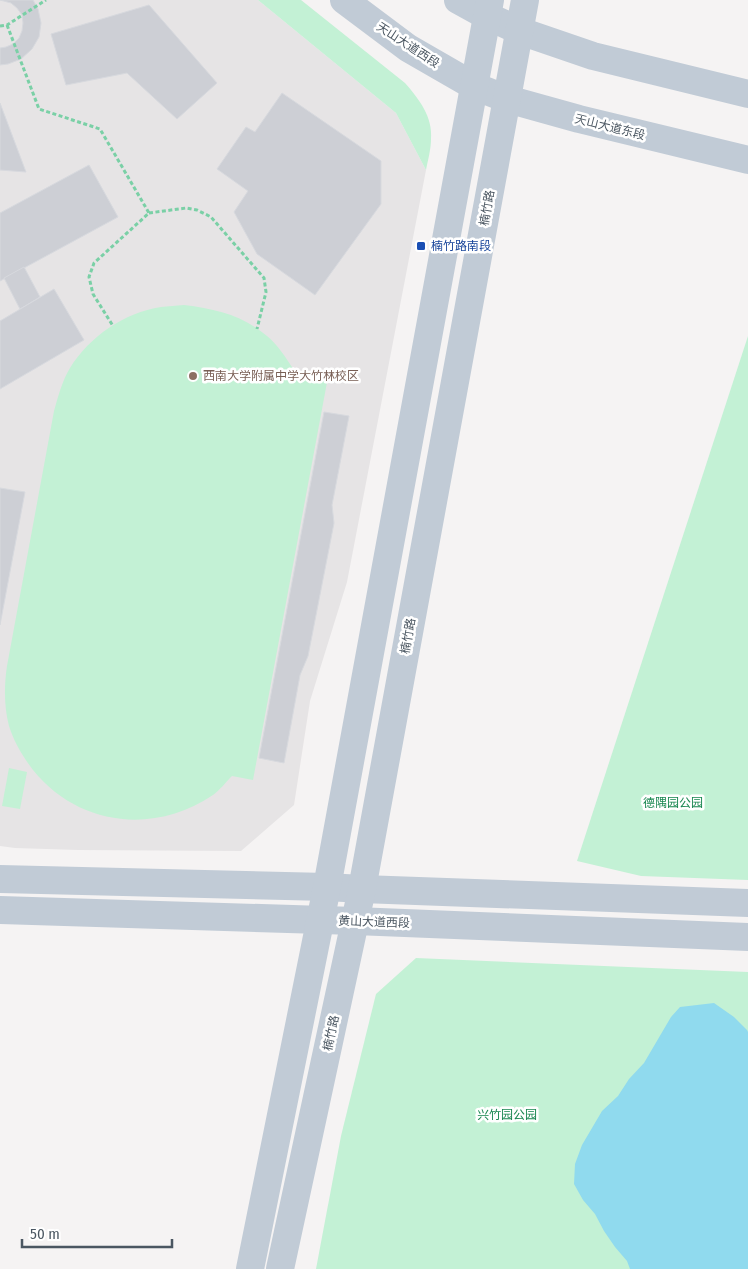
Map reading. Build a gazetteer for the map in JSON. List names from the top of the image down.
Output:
{
  "streets": {
    "main road": [
      "天山大道西段",
      "天山大道东段",
      "楠竹路",
      "黄山大道西段"
    ]
  },
  "crossings": [
    ["天山大道西段", "天山大道东段"],
    ["天山大道东段", "楠竹路"],
    ["楠竹路", "黄山大道西段"]
  ],
  "parks": ["德隅园公园", "兴竹园公园"],
  "places": {
    "transit": ["楠竹路南段"],
    "other": ["西南大学附属中学大竹林校区"]
  },
  "scale_bar": "50 m"
}
